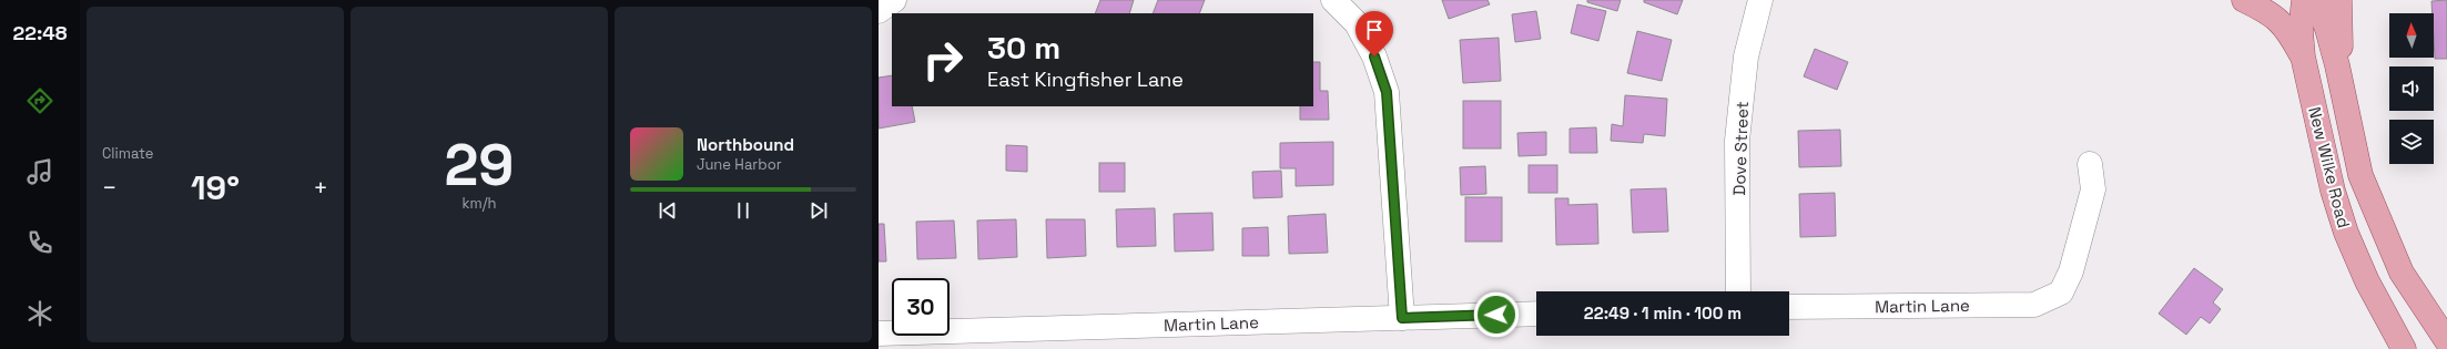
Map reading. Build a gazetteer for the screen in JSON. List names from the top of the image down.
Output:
{
  "streets": {
    "main road": ["New Wilke Road"],
    "street": ["Dove Street", "Martin Lane"]
  },
  "north": "top",
  "page": {
    "tabs": "22:48",
    "tile": [
      "Climate",
      ["29", "km/h"]
    ],
    "turn": ["30 m", "East Kingfisher Lane"],
    "song": ["Northbound", "June Harbor"],
    "heat": ["−", "19°", "+"],
    "limit": "30",
    "trip": "22:49 · 1 min · 100 m"
  }
}
